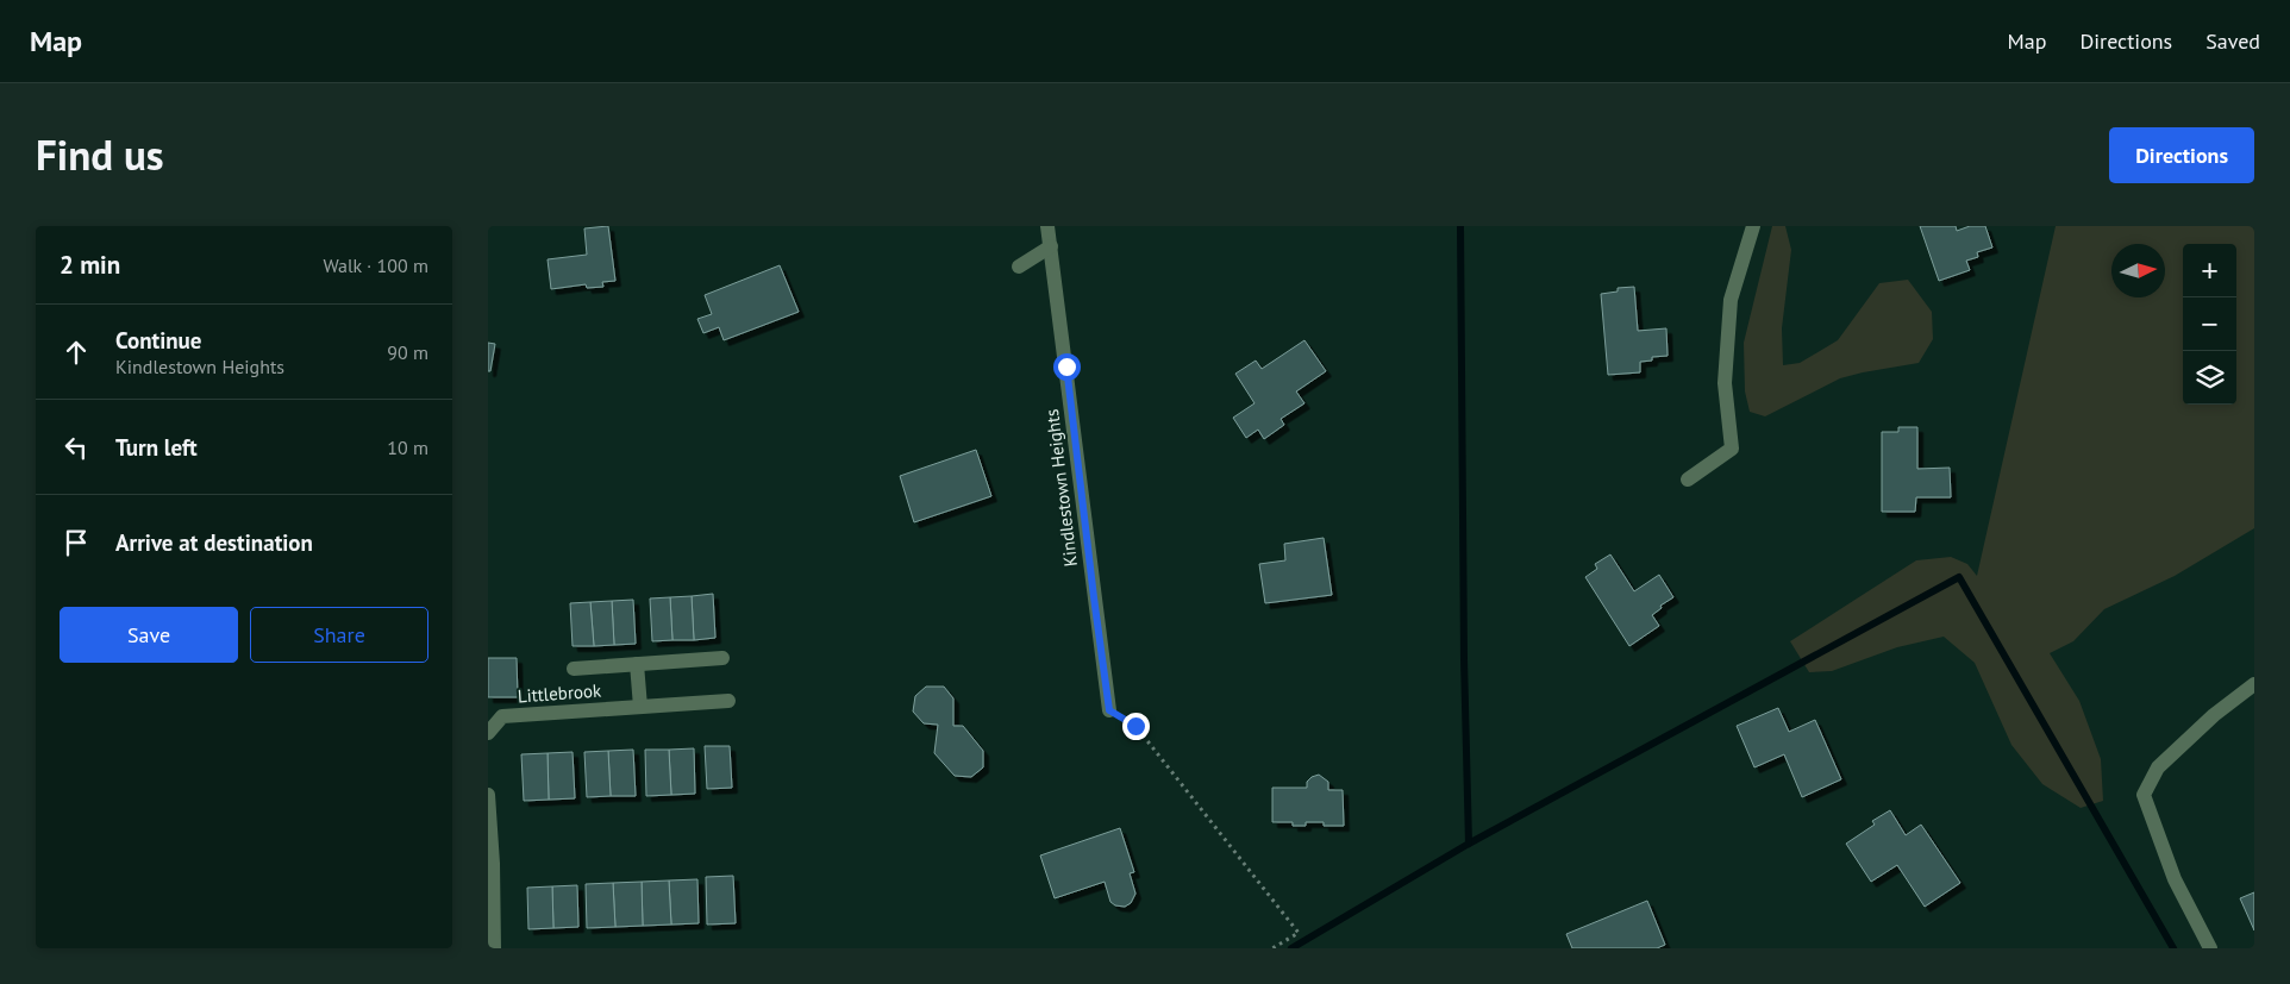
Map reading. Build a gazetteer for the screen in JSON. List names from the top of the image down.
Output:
{
  "streets": {
    "street": ["Kindlestown Heights", "Littlebrook"]
  },
  "north": "right",
  "page": {
    "header": "Map",
    "nav": ["Map", "Directions", "Saved"],
    "title": "Find us",
    "buttons": [
      "Directions",
      ["Save", "Share"]
    ],
    "heading": ["2 min", "Walk · 100 m"],
    "map_buttons": ["+", "−"],
    "list": [
      ["Continue", "Kindlestown Heights", "90 m"],
      ["Turn left", "10 m"],
      "Arrive at destination"
    ]
  }
}
